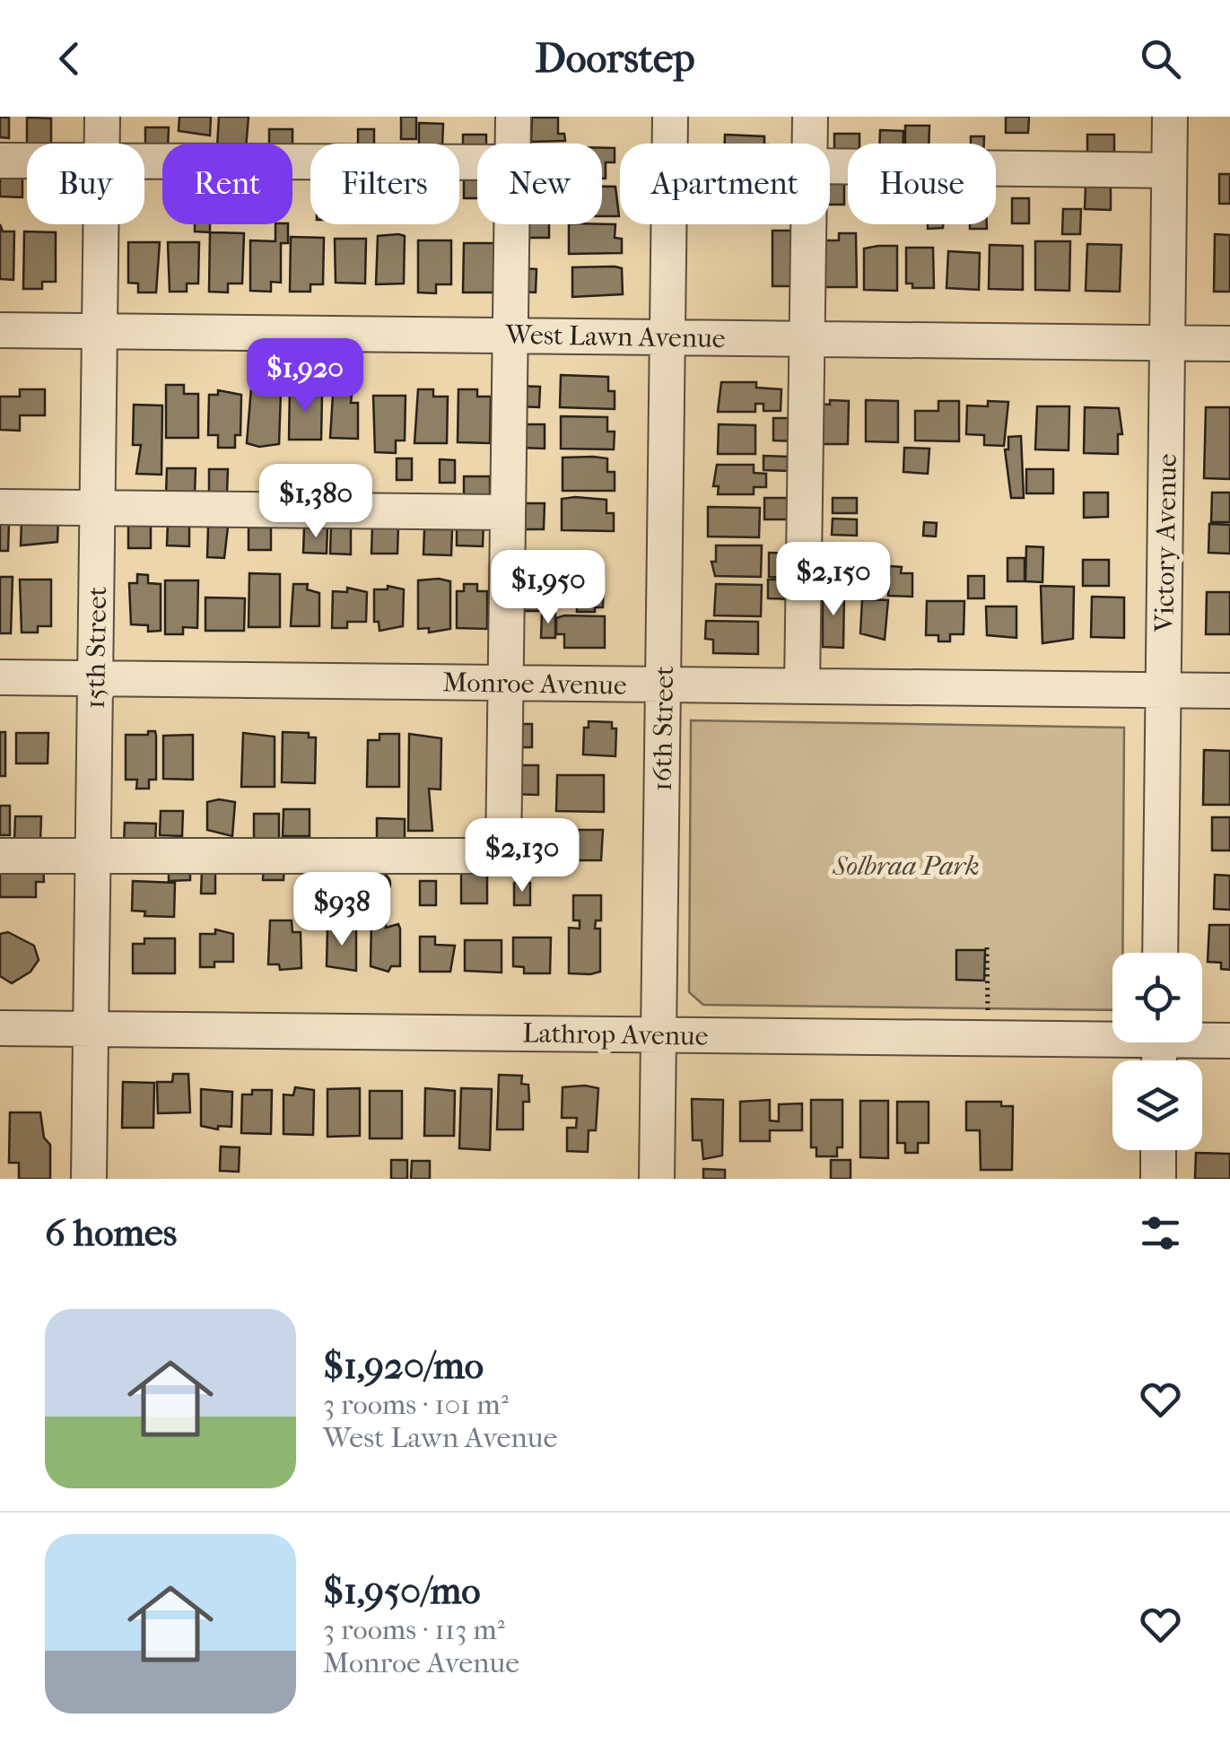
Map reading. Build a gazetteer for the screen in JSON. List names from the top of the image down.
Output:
{
  "streets": {
    "street": [
      "West Lawn Avenue",
      "Victory Avenue",
      "15th Street",
      "Monroe Avenue",
      "16th Street",
      "Lathrop Avenue"
    ]
  },
  "crossings": [
    ["West Lawn Avenue", "Victory Avenue"],
    ["West Lawn Avenue", "15th Street"],
    ["West Lawn Avenue", "16th Street"],
    ["Victory Avenue", "Monroe Avenue"],
    ["15th Street", "Monroe Avenue"],
    ["15th Street", "Lathrop Avenue"],
    ["Monroe Avenue", "16th Street"],
    ["16th Street", "Lathrop Avenue"]
  ],
  "parks": ["Solbraa Park"],
  "page": {
    "header": "Doorstep",
    "chip": [
      "Buy",
      "Rent",
      "Filters",
      "New",
      "Apartment",
      "House"
    ],
    "price": [
      "$1,920",
      "$1,380",
      "$2,150",
      "$1,950",
      "$2,130",
      "$938"
    ],
    "heading": "6 homes",
    "list": [
      {
        "name": "$1,920/mo",
        "note": "3 rooms · 101 m² · West Lawn Avenue"
      },
      {
        "name": "$1,950/mo",
        "note": "3 rooms · 113 m² · Monroe Avenue"
      }
    ]
  }
}
